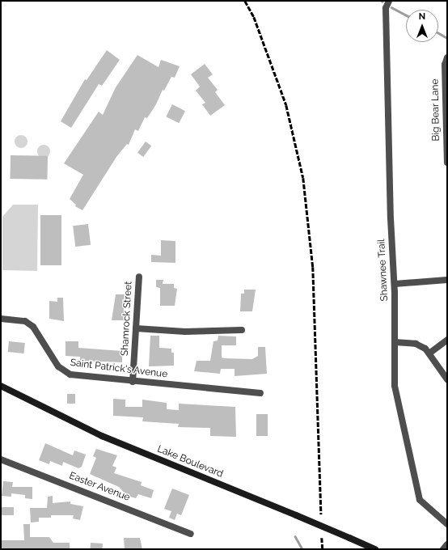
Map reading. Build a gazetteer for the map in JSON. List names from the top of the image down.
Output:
{
  "streets": {
    "main road": ["Lake Boulevard"],
    "street": [
      "Big Bear Lane",
      "Shawnee Trail",
      "Shamrock Street",
      "Saint Patrick's Avenue",
      "Easter Avenue"
    ]
  },
  "crossings": [
    ["Shamrock Street", "Saint Patrick's Avenue"]
  ],
  "north": "top"
}
